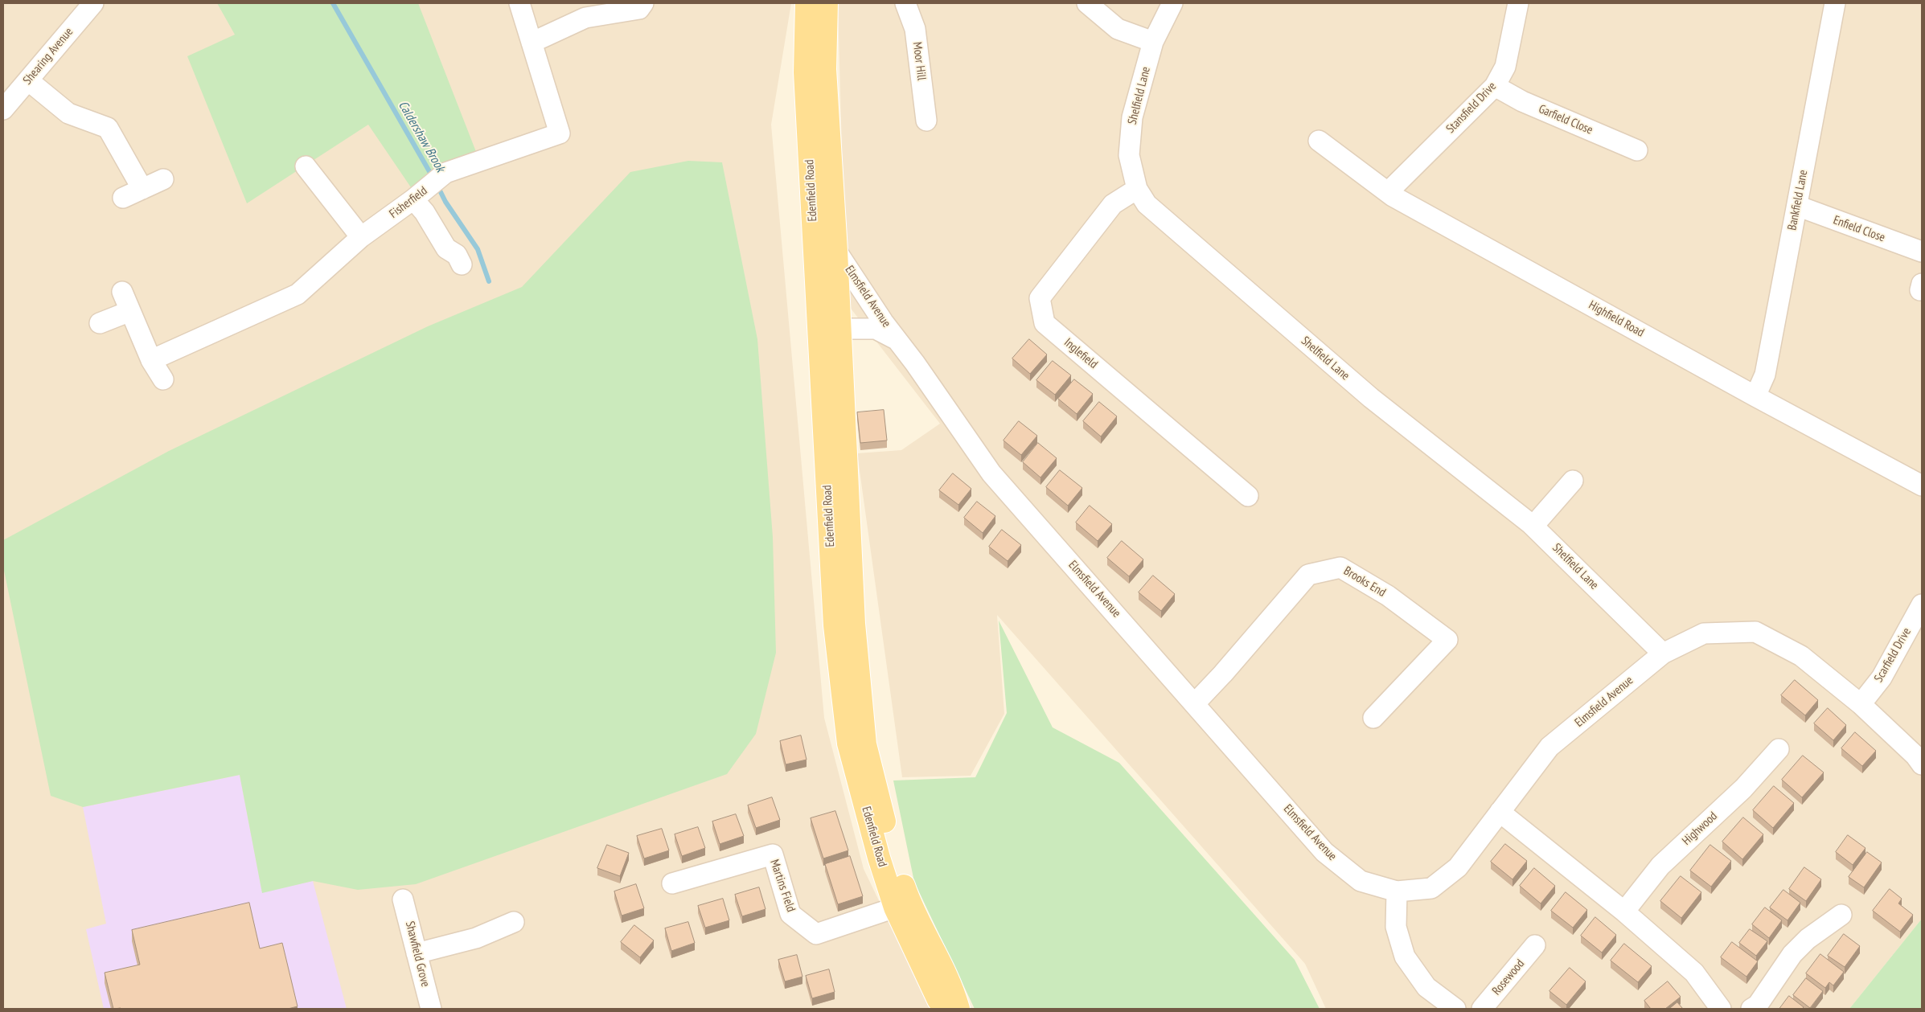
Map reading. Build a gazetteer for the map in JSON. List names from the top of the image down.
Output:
{
  "streets": {
    "main road": ["Edenfield Road"],
    "street": [
      "Shearing Avenue",
      "Moor Hill",
      "Shelfield Lane",
      "Stansfield Drive",
      "Garfield Close",
      "Bankfield Lane",
      "Fisherfield",
      "Enfield Close",
      "Elmsfield Avenue",
      "Highfield Road",
      "Inglefield",
      "Brooks End",
      "Scarfield Drive",
      "Highwood",
      "Martins Field",
      "Shawfield Grove",
      "Rosewood"
    ]
  },
  "crossings": [
    ["Shelfield Lane", "Elmsfield Avenue"],
    ["Shelfield Lane", "Inglefield"],
    ["Stansfield Drive", "Garfield Close"],
    ["Stansfield Drive", "Highfield Road"],
    ["Edenfield Road", "Elmsfield Avenue"],
    ["Edenfield Road", "Martins Field"],
    ["Bankfield Lane", "Enfield Close"],
    ["Bankfield Lane", "Highfield Road"],
    ["Elmsfield Avenue", "Brooks End"],
    ["Elmsfield Avenue", "Scarfield Drive"]
  ],
  "water": ["Caldershaw Brook"]
}
